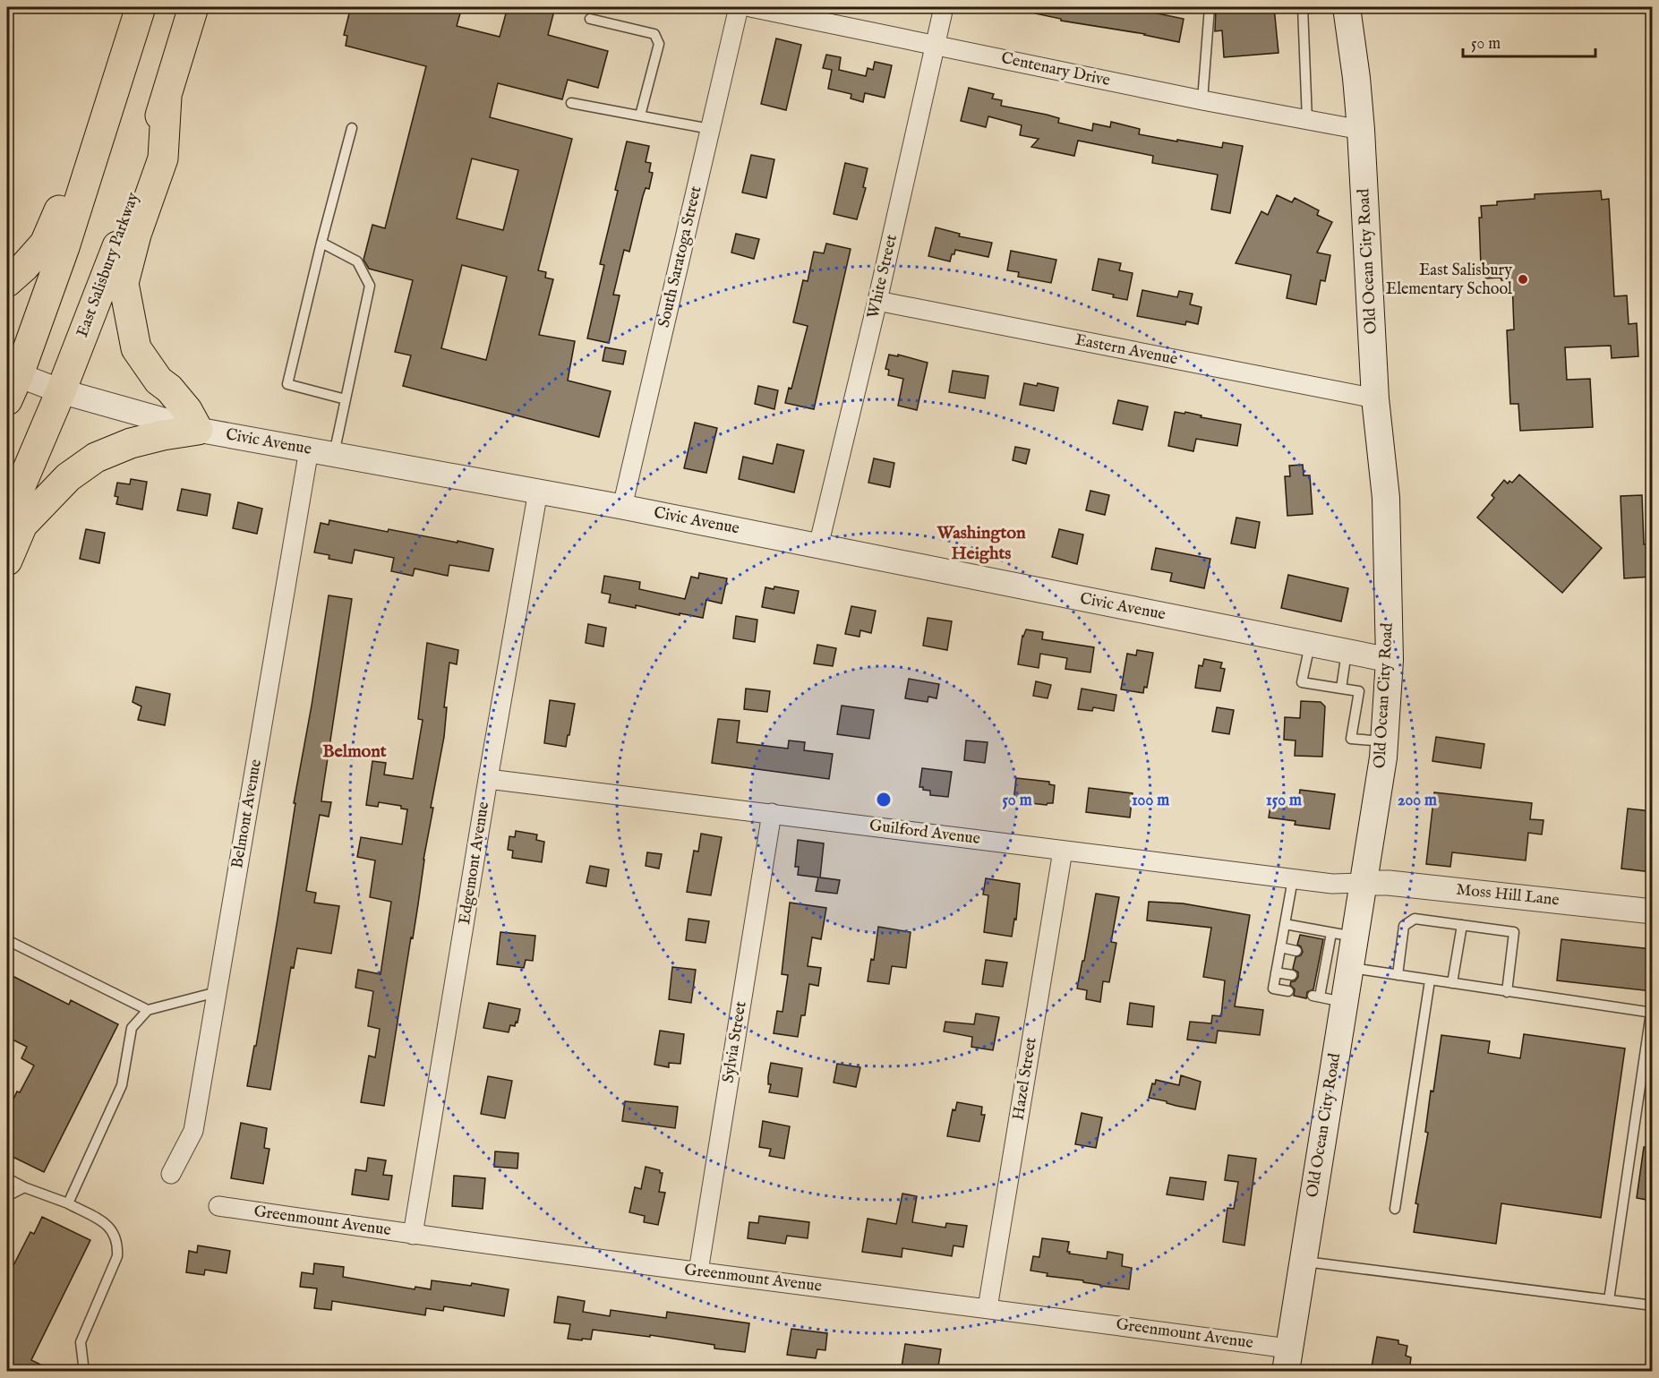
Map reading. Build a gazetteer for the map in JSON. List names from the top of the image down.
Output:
{
  "streets": {
    "main road": ["Old Ocean City Road", "East Salisbury Parkway"],
    "street": [
      "Centenary Drive",
      "South Saratoga Street",
      "White Street",
      "Eastern Avenue",
      "Civic Avenue",
      "Belmont Avenue",
      "Guilford Avenue",
      "Edgemont Avenue",
      "Moss Hill Lane",
      "Sylvia Street",
      "Hazel Street",
      "Greenmount Avenue"
    ]
  },
  "crossings": [
    ["Centenary Drive", "Old Ocean City Road"],
    ["Centenary Drive", "White Street"],
    ["South Saratoga Street", "Civic Avenue"],
    ["Old Ocean City Road", "Eastern Avenue"],
    ["Old Ocean City Road", "Civic Avenue"],
    ["Old Ocean City Road", "Guilford Avenue"],
    ["Old Ocean City Road", "Moss Hill Lane"],
    ["Old Ocean City Road", "Greenmount Avenue"],
    ["East Salisbury Parkway", "Civic Avenue"],
    ["White Street", "Eastern Avenue"],
    ["White Street", "Civic Avenue"],
    ["Civic Avenue", "Belmont Avenue"],
    ["Civic Avenue", "Edgemont Avenue"],
    ["Guilford Avenue", "Edgemont Avenue"],
    ["Guilford Avenue", "Moss Hill Lane"],
    ["Guilford Avenue", "Sylvia Street"],
    ["Guilford Avenue", "Hazel Street"],
    ["Edgemont Avenue", "Greenmount Avenue"],
    ["Sylvia Street", "Greenmount Avenue"],
    ["Hazel Street", "Greenmount Avenue"]
  ],
  "districts": ["Washington Heights", "Belmont"],
  "places": ["East Salisbury Elementary School"],
  "scale_bar": "50 m",
  "rings": [
    "50 m",
    "100 m",
    "150 m",
    "200 m"
  ]
}
